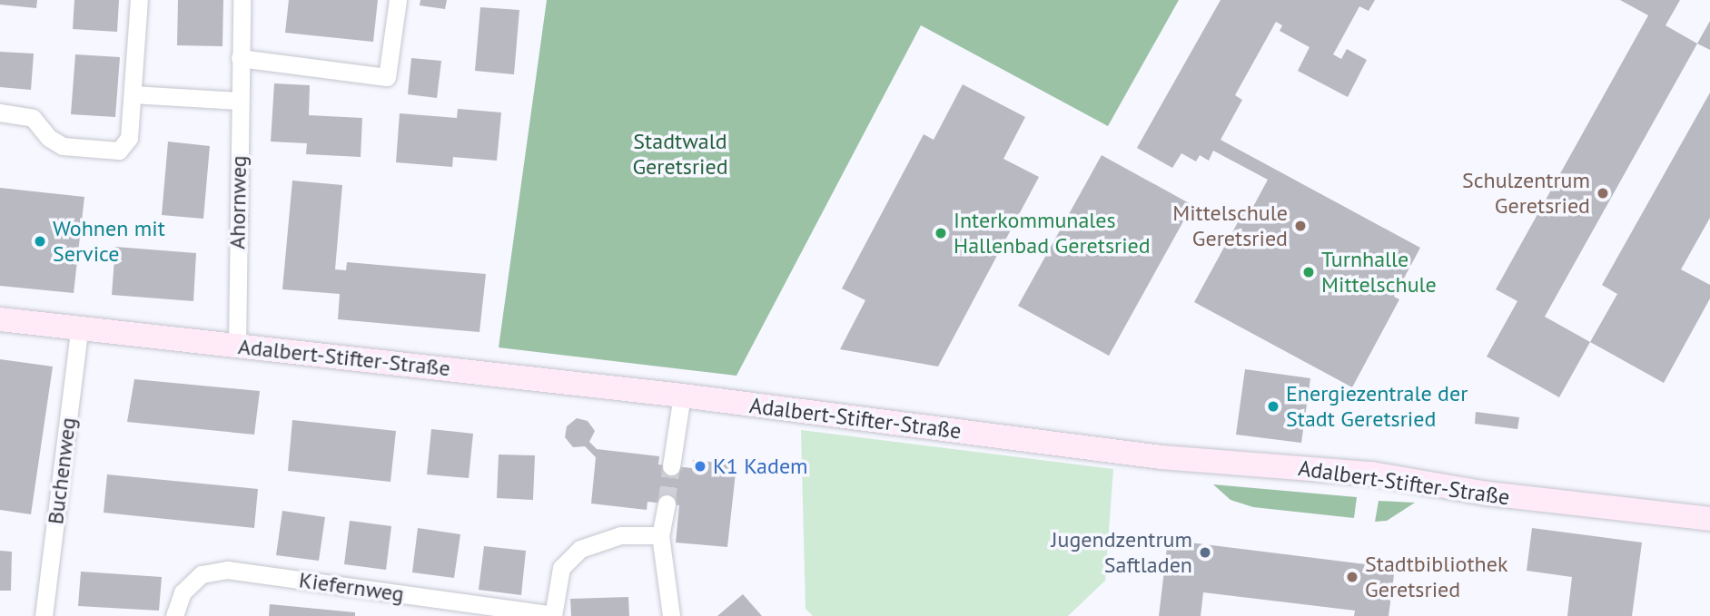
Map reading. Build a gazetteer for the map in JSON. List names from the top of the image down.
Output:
{
  "streets": {
    "street": [
      "Ahornweg",
      "Adalbert-Stifter-Straße",
      "Buchenweg",
      "Kiefernweg"
    ]
  },
  "crossings": [
    ["Ahornweg", "Adalbert-Stifter-Straße"],
    ["Adalbert-Stifter-Straße", "Buchenweg"]
  ],
  "parks": ["Stadtwald Geretsried"],
  "places": [
    "Schulzentrum Geretsried",
    "Mittelschule Geretsried",
    "Interkommunales Hallenbad Geretsried",
    "Wohnen mit Service",
    "Turnhalle Mittelschule",
    "Energiezentrale der Stadt Geretsried",
    "K1 Kadem",
    "Jugendzentrum Saftladen",
    "Stadtbibliothek Geretsried"
  ]
}
